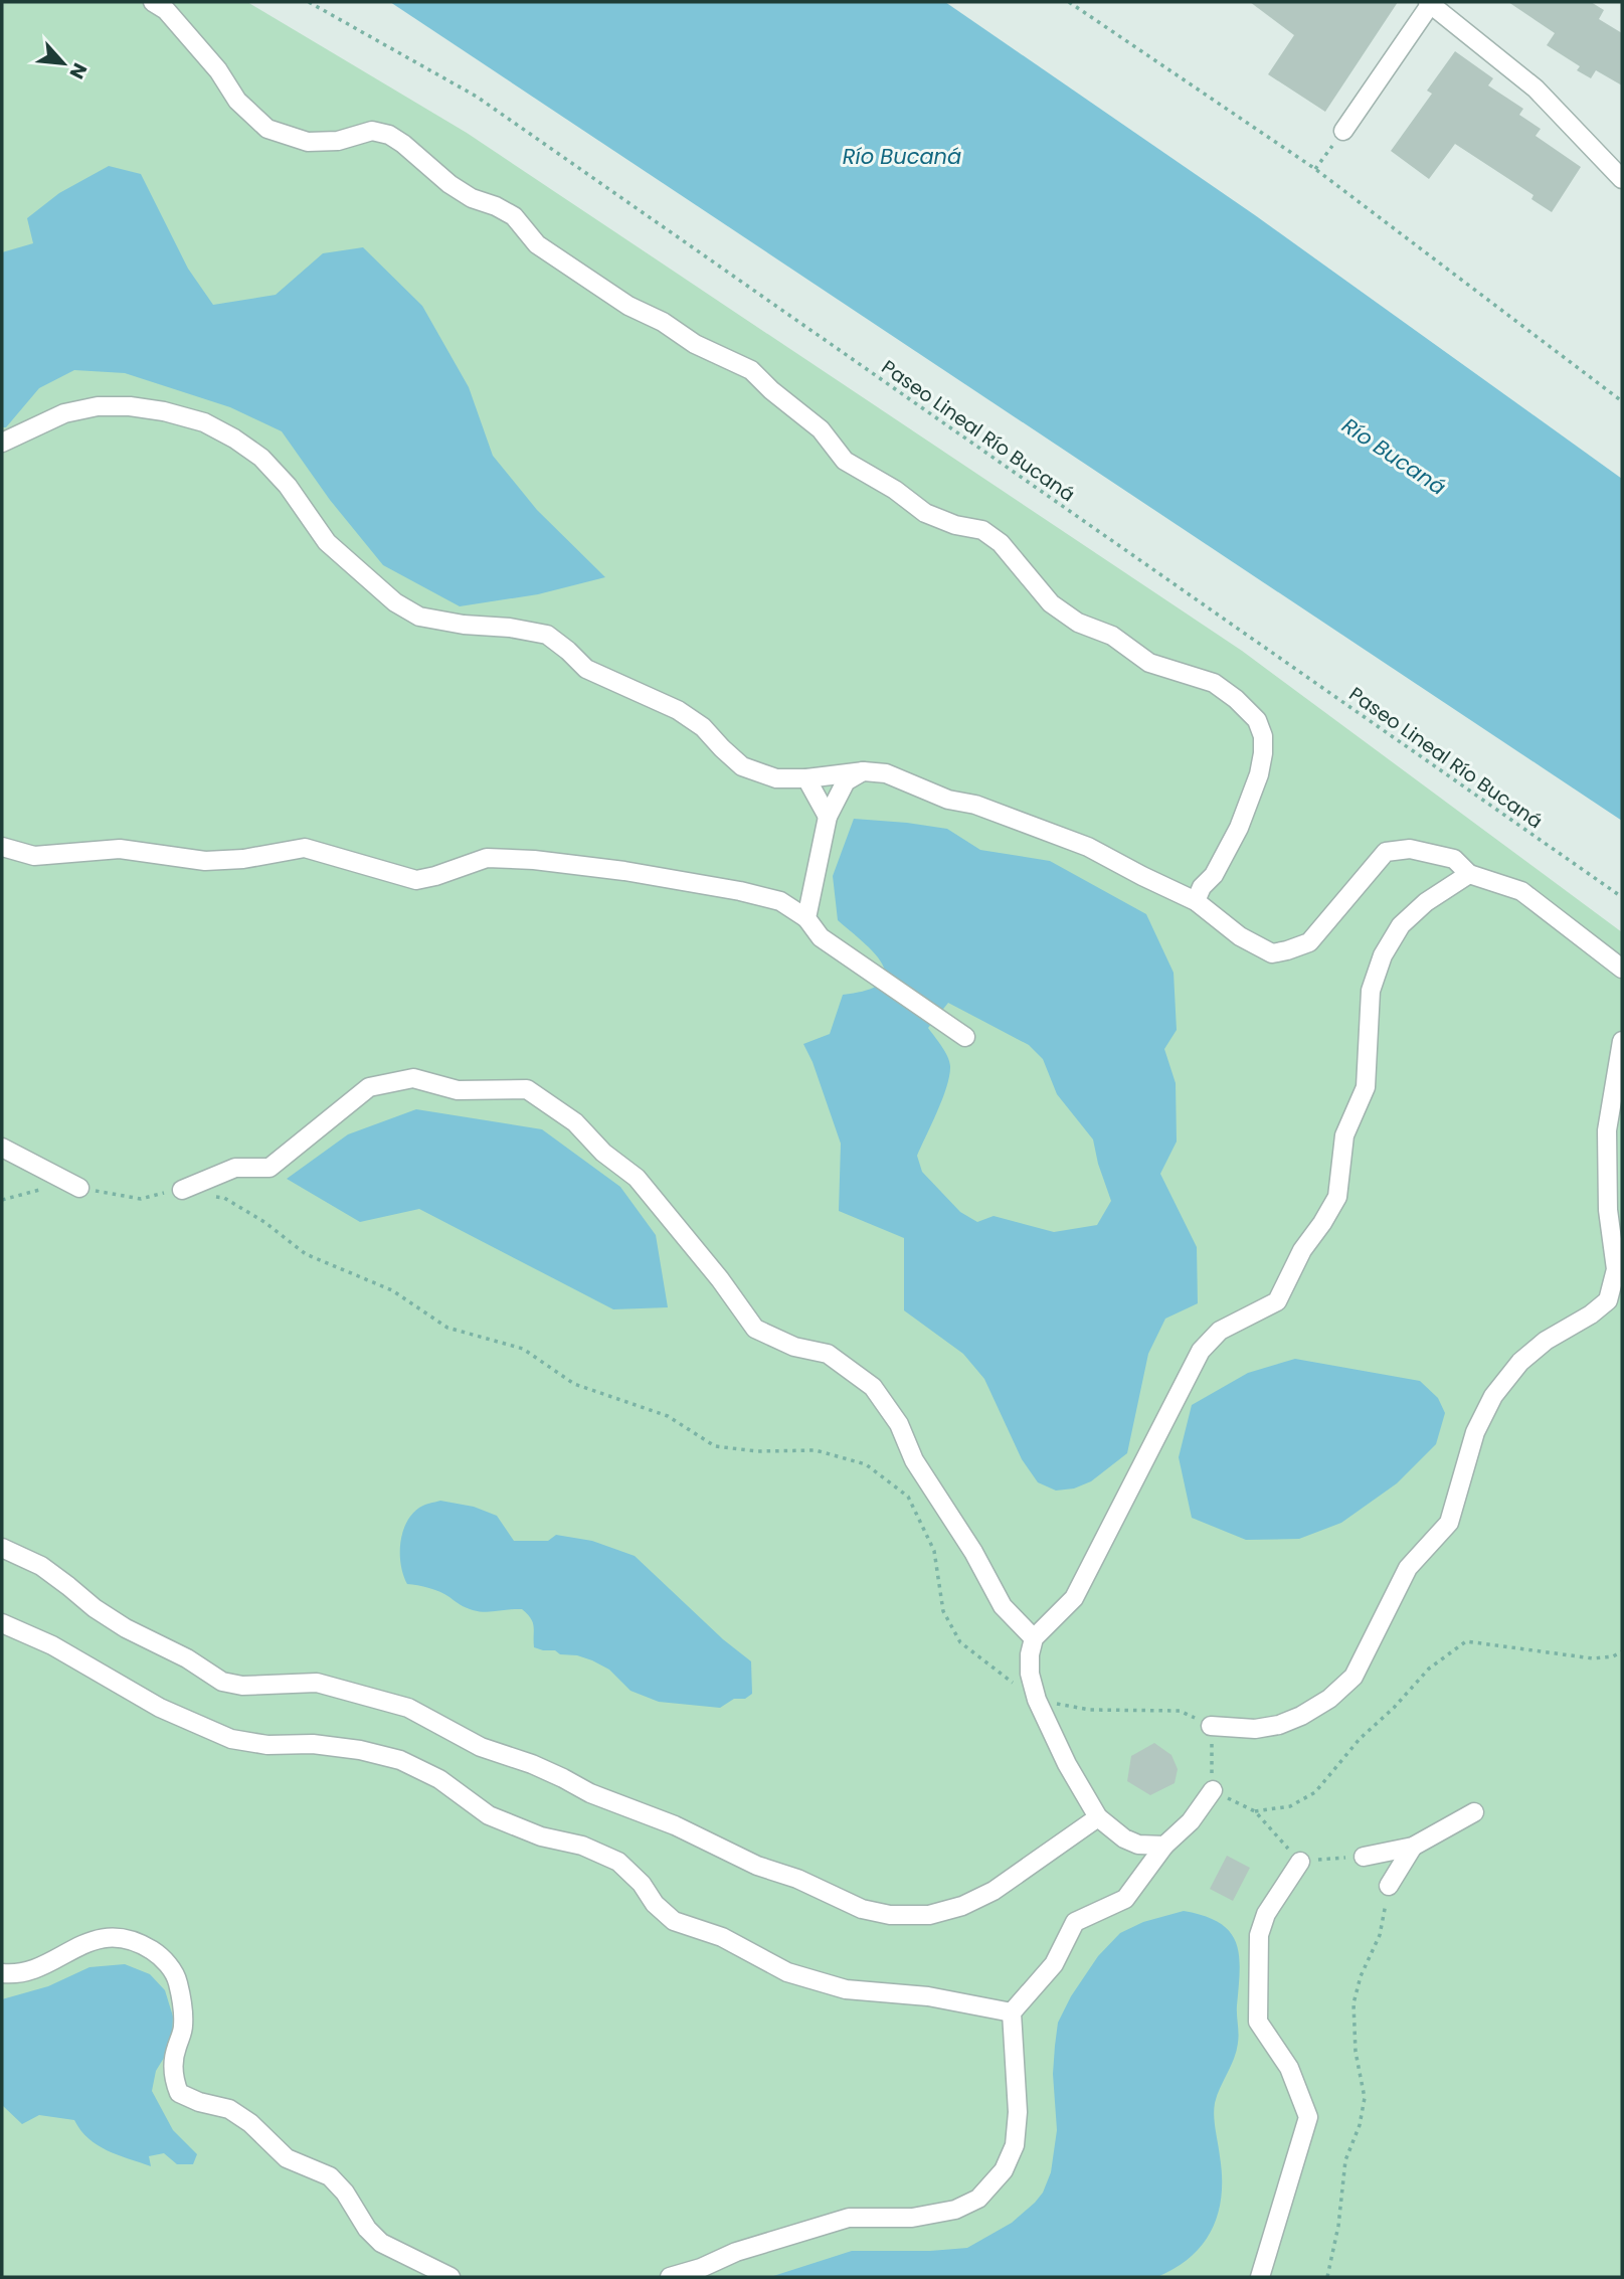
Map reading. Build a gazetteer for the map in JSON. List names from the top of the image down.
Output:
{
  "streets": {
    "path": ["Paseo Lineal Río Bucaná"]
  },
  "water": ["Río Bucaná"],
  "north": "bottom right"
}
